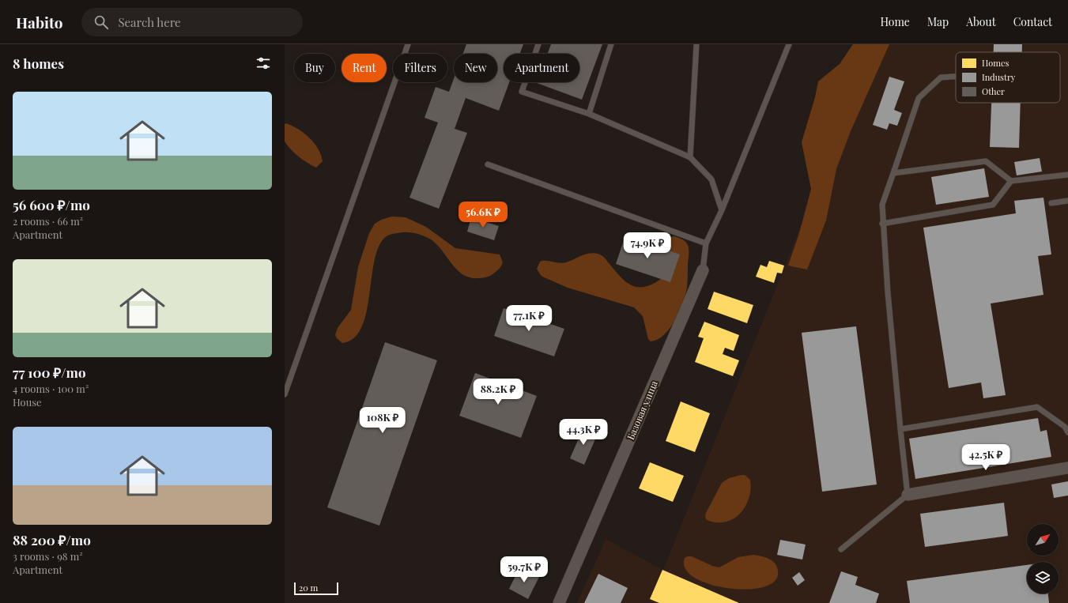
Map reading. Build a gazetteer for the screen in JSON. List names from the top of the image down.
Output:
{
  "streets": {
    "street": ["Базовая улица"]
  },
  "legend": ["Homes", "Industry", "Other"],
  "scale_bar": "20 m",
  "north": "top right",
  "page": {
    "header": "Habito",
    "search": "Search here",
    "nav": [
      "Home",
      "Map",
      "About",
      "Contact"
    ],
    "heading": "8 homes",
    "chip": [
      "Buy",
      "Rent",
      "Filters",
      "New",
      "Apartment"
    ],
    "list": [
      {
        "name": "56 600 ₽/mo",
        "note": "2 rooms · 66 m² · Apartment"
      },
      {
        "name": "77 100 ₽/mo",
        "note": "4 rooms · 100 m² · House"
      },
      {
        "name": "88 200 ₽/mo",
        "note": "3 rooms · 98 m² · Apartment"
      }
    ],
    "price": [
      "56.6K ₽",
      "74.9K ₽",
      "77.1K ₽",
      "88.2K ₽",
      "108K ₽",
      "44.3K ₽",
      "42.5K ₽",
      "59.7K ₽"
    ],
    "scale": "20 m"
  }
}
